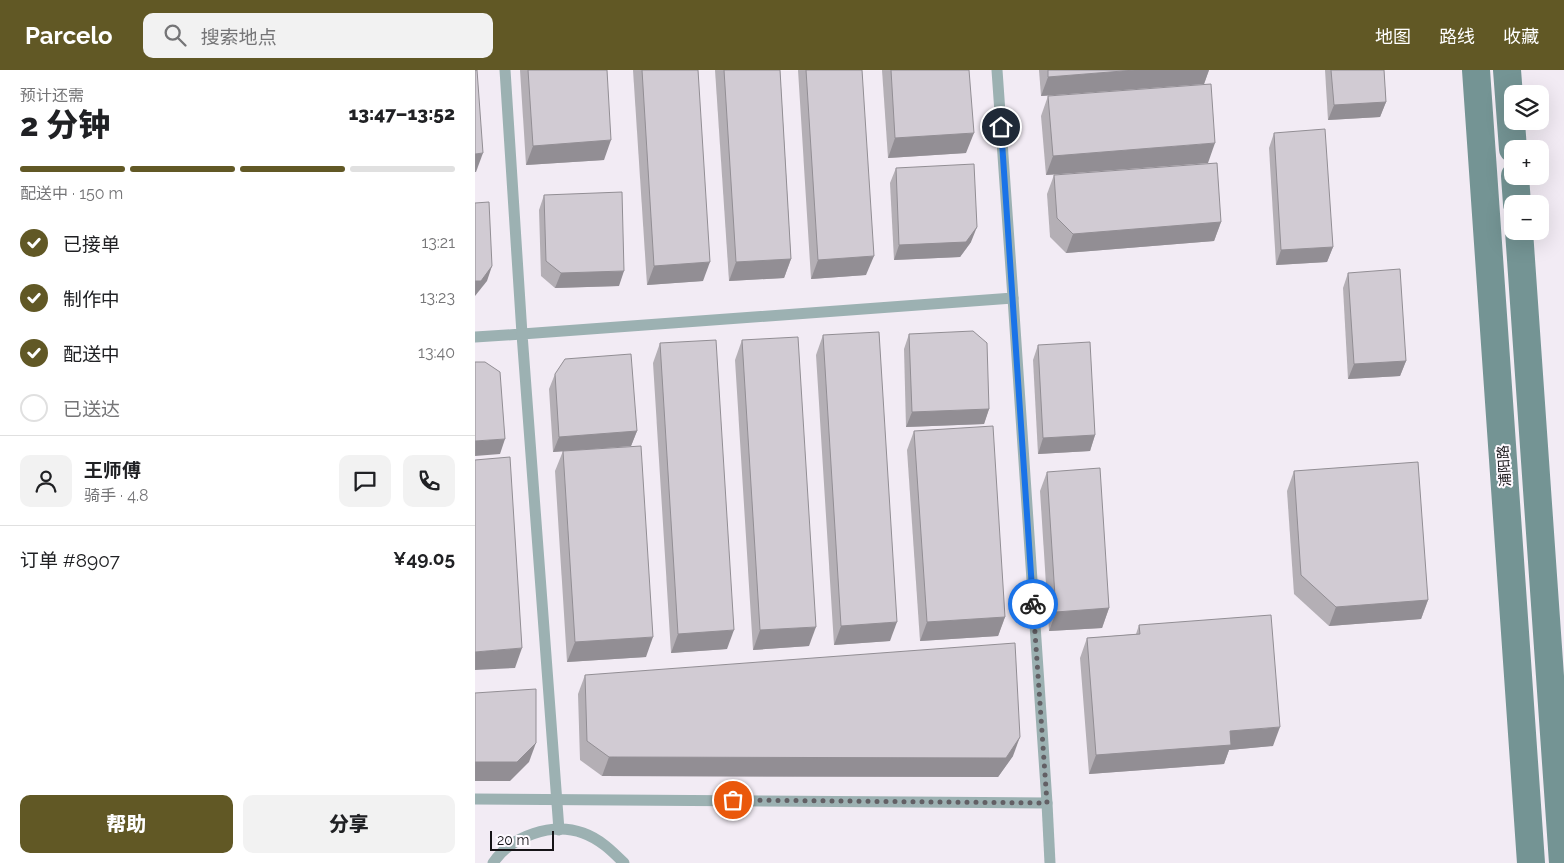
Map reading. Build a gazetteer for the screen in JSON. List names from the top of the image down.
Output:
{
  "streets": {
    "street": ["浦阳路"]
  },
  "scale_bar": "20 m",
  "page": {
    "header": "Parcelo",
    "search": "搜索地点",
    "nav": ["地图", "路线", "收藏"],
    "heading": ["2 分钟", "预计还需", "13:47–13:52"],
    "panel": [
      "王师傅",
      "骑手 · 4.8",
      "订单 #8907",
      "¥49.05"
    ],
    "map_buttons": ["+", "−"],
    "bar": "配送中 · 150 m",
    "list": [
      ["已接单", "13:21"],
      ["制作中", "13:23"],
      ["配送中", "13:40"],
      "已送达"
    ],
    "buttons": ["帮助", "分享"],
    "scale": "20 m"
  }
}
